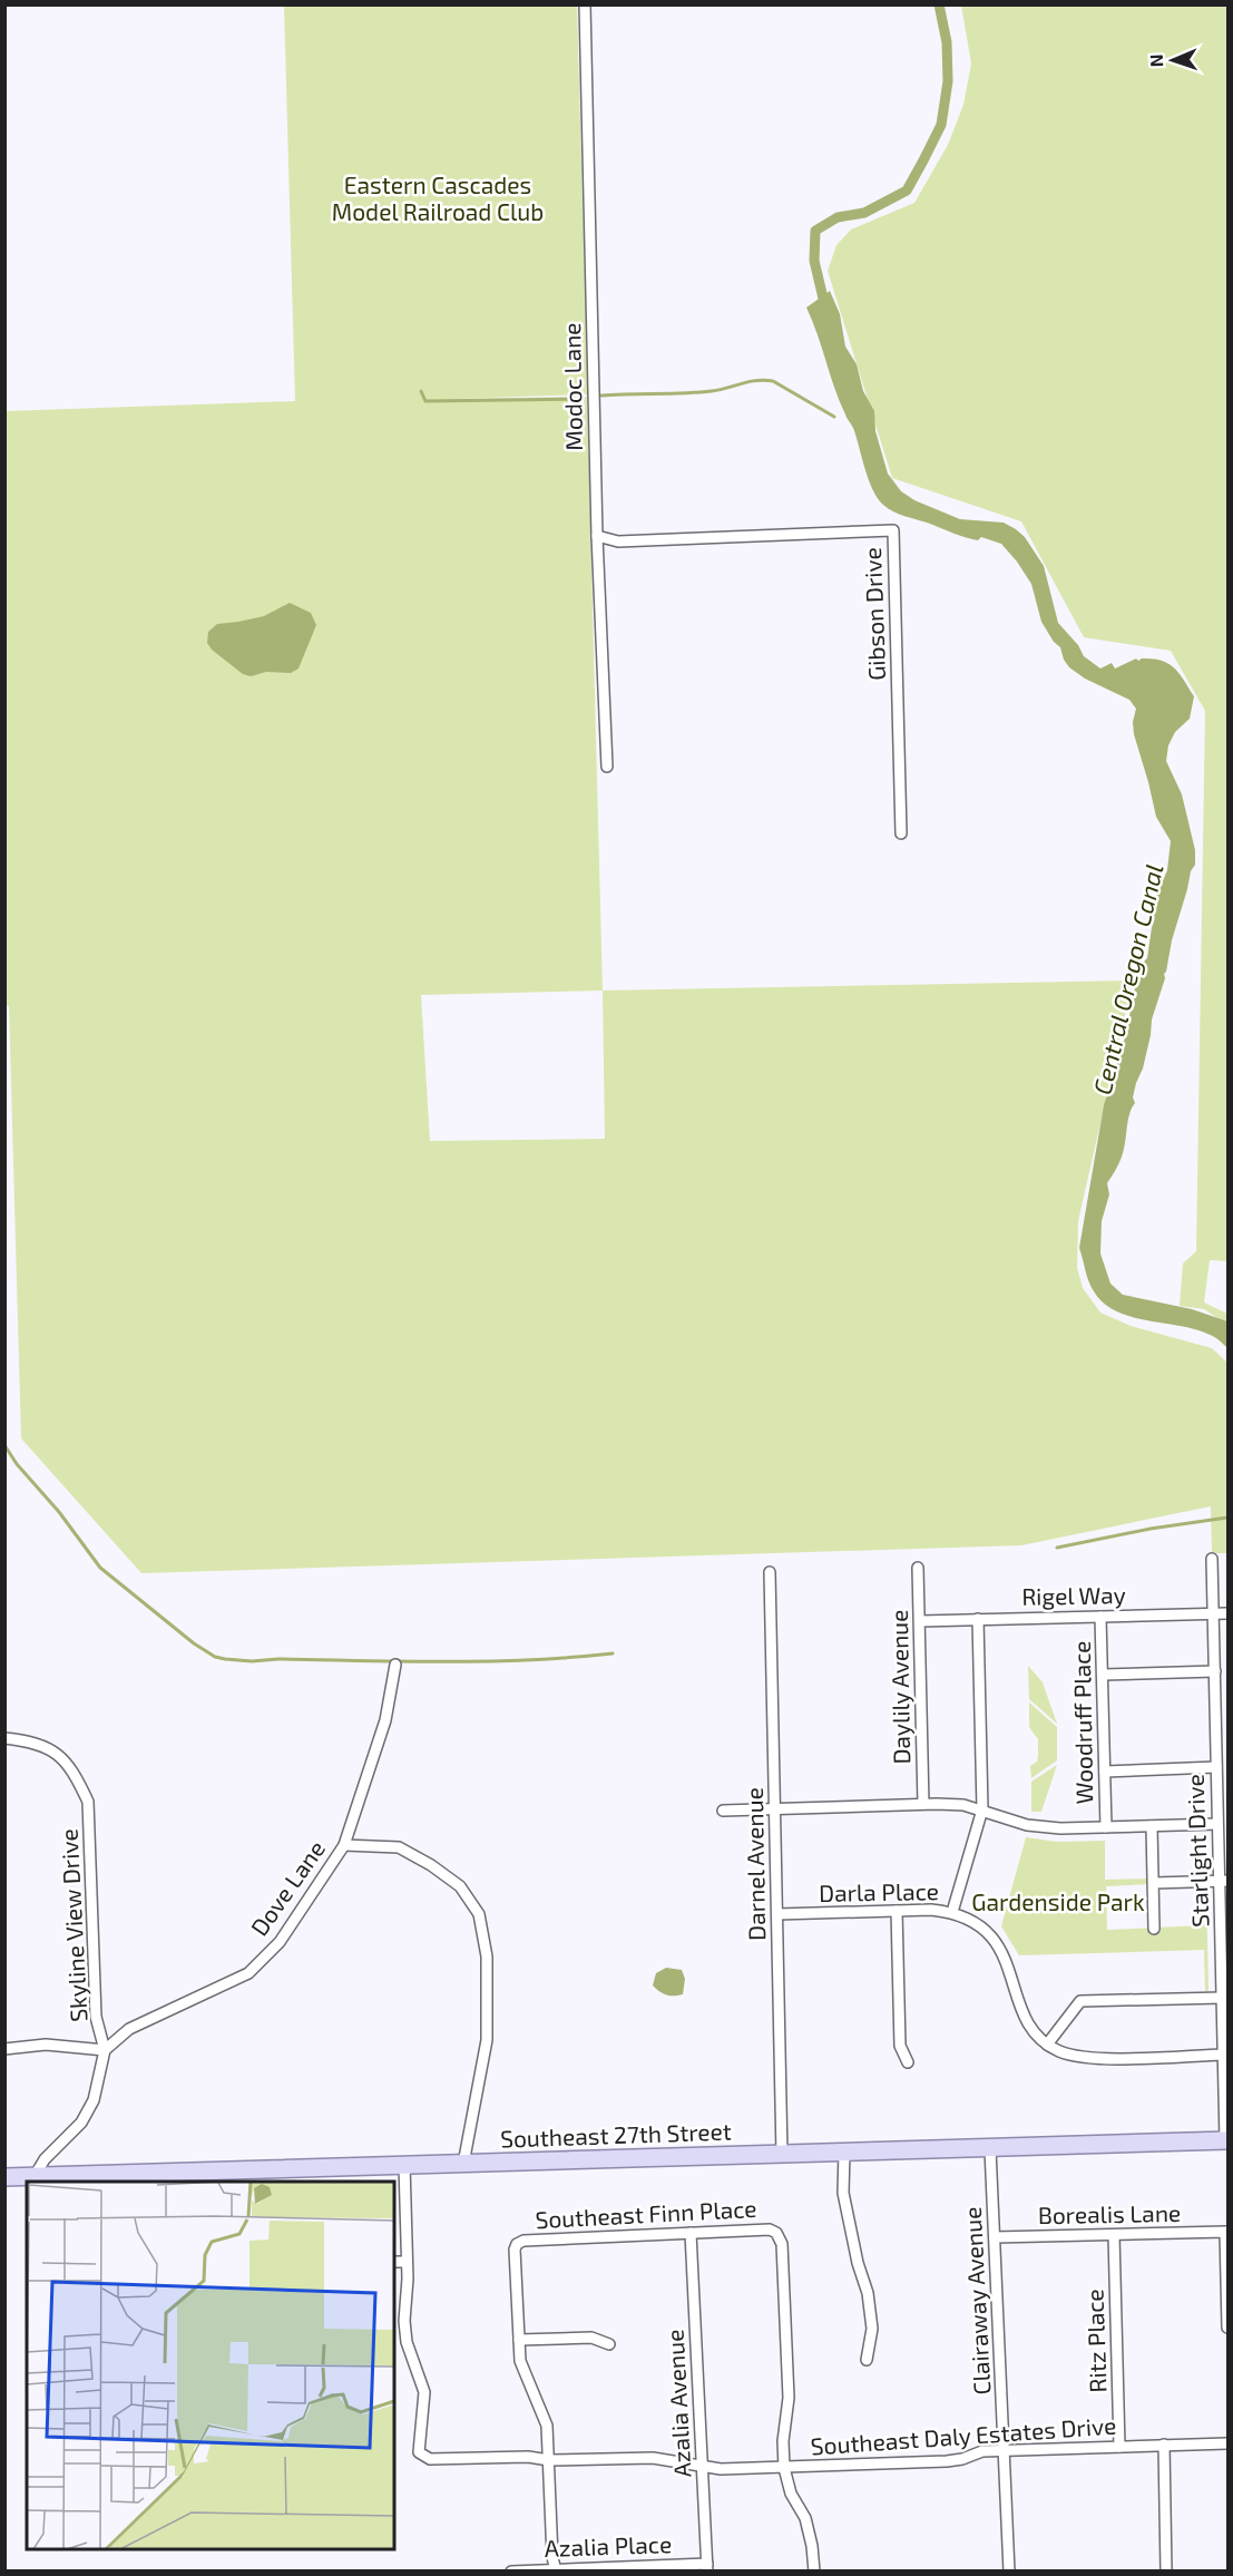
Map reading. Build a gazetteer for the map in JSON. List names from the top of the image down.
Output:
{
  "streets": {
    "main road": ["Southeast 27th Street"],
    "street": [
      "Modoc Lane",
      "Gibson Drive",
      "Rigel Way",
      "Daylily Avenue",
      "Woodruff Place",
      "Starlight Drive",
      "Darnel Avenue",
      "Dove Lane",
      "Darla Place",
      "Skyline View Drive",
      "Southeast Finn Place",
      "Borealis Lane",
      "Clairaway Avenue",
      "Ritz Place",
      "Azalia Avenue",
      "Southeast Daly Estates Drive",
      "Azalia Place"
    ]
  },
  "crossings": [
    ["Modoc Lane", "Gibson Drive"],
    ["Rigel Way", "Daylily Avenue"],
    ["Rigel Way", "Woodruff Place"],
    ["Rigel Way", "Starlight Drive"],
    ["Starlight Drive", "Southeast 27th Street"],
    ["Darnel Avenue", "Darla Place"],
    ["Darnel Avenue", "Southeast 27th Street"],
    ["Dove Lane", "Skyline View Drive"],
    ["Skyline View Drive", "Southeast 27th Street"],
    ["Southeast 27th Street", "Clairaway Avenue"],
    ["Southeast Finn Place", "Azalia Avenue"],
    ["Southeast Finn Place", "Southeast Daly Estates Drive"],
    ["Borealis Lane", "Clairaway Avenue"],
    ["Borealis Lane", "Ritz Place"],
    ["Clairaway Avenue", "Southeast Daly Estates Drive"],
    ["Ritz Place", "Southeast Daly Estates Drive"],
    ["Azalia Avenue", "Southeast Daly Estates Drive"],
    ["Azalia Avenue", "Azalia Place"]
  ],
  "water": ["Central Oregon Canal"],
  "parks": ["Eastern Cascades Model Railroad Club", "Gardenside Park"],
  "north": "left"
}
